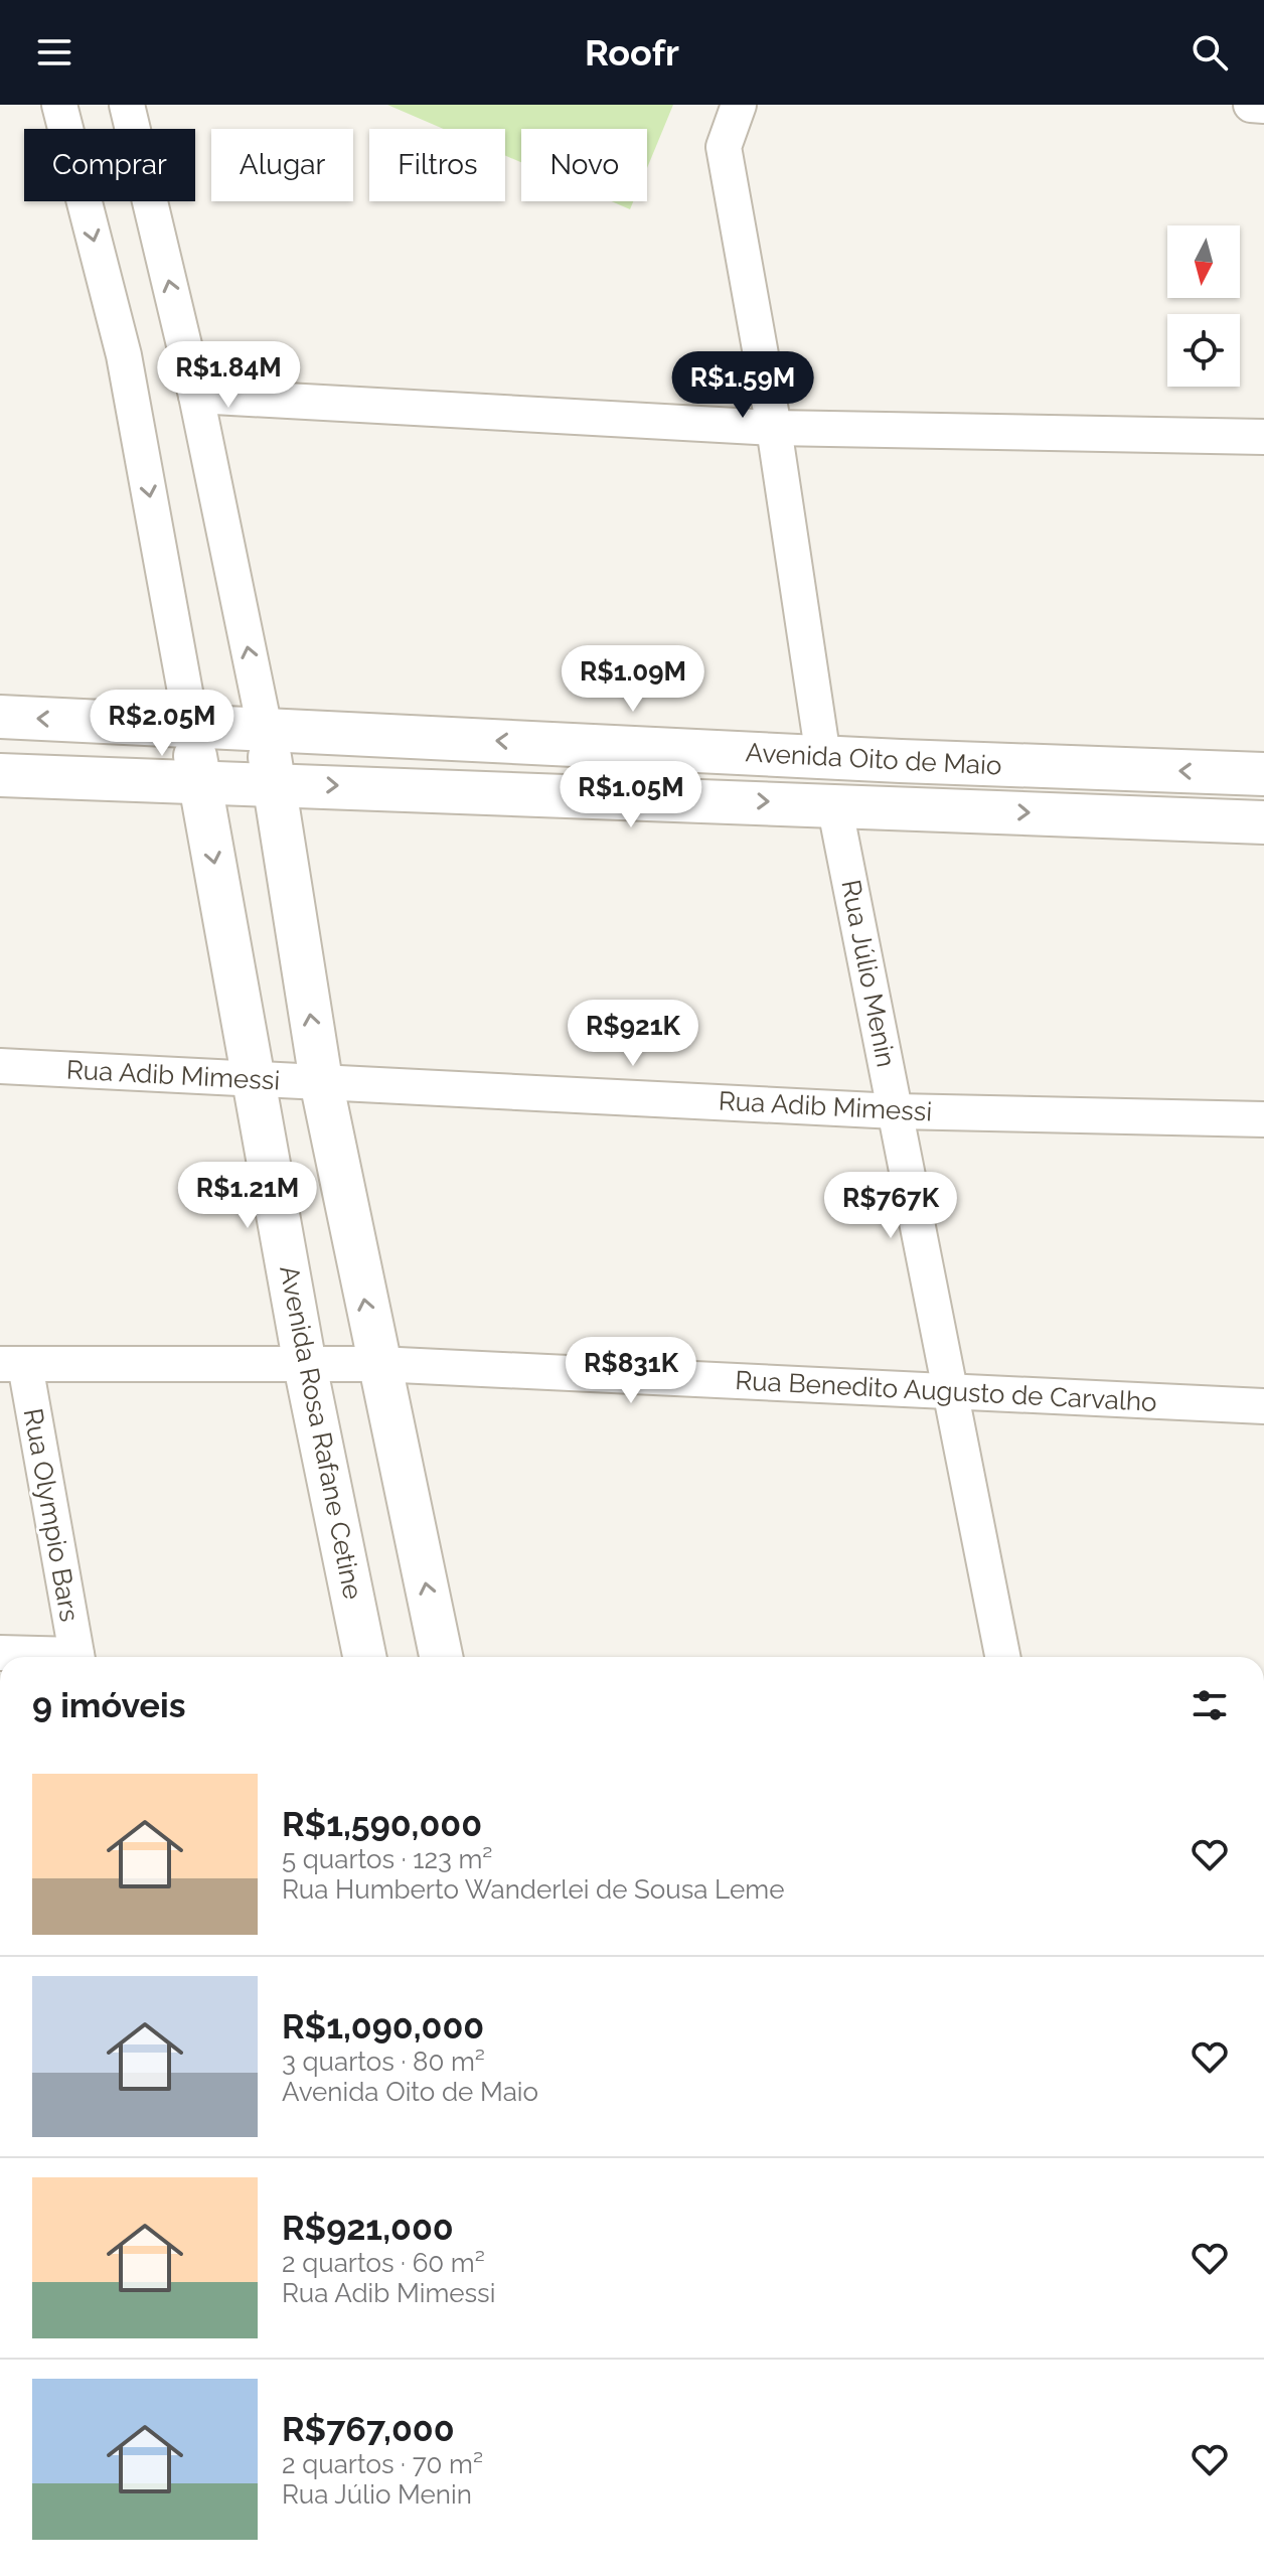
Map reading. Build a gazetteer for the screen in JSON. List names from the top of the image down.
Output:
{
  "streets": {
    "street": [
      "Avenida Oito de Maio",
      "Rua Júlio Menin",
      "Rua Adib Mimessi",
      "Rua Benedito Augusto de Carvalho",
      "Avenida Rosa Rafane Cetine",
      "Rua Olympio Bars"
    ]
  },
  "crossings": [
    ["Avenida Oito de Maio", "Rua Júlio Menin"],
    ["Avenida Oito de Maio", "Avenida Rosa Rafane Cetine"],
    ["Rua Júlio Menin", "Rua Adib Mimessi"],
    ["Rua Júlio Menin", "Rua Benedito Augusto de Carvalho"],
    ["Rua Adib Mimessi", "Avenida Rosa Rafane Cetine"],
    ["Rua Benedito Augusto de Carvalho", "Avenida Rosa Rafane Cetine"],
    ["Rua Benedito Augusto de Carvalho", "Rua Olympio Bars"]
  ],
  "north": "bottom",
  "page": {
    "header": "Roofr",
    "chip": [
      "Comprar",
      "Alugar",
      "Filtros",
      "Novo"
    ],
    "price": [
      "R$1.84M",
      "R$1.59M",
      "R$1.09M",
      "R$2.05M",
      "R$1.05M",
      "R$921K",
      "R$1.21M",
      "R$767K",
      "R$831K"
    ],
    "heading": "9 imóveis",
    "list": [
      {
        "name": "R$1,590,000",
        "note": "5 quartos · 123 m² · Rua Humberto Wanderlei de Sousa Leme"
      },
      {
        "name": "R$1,090,000",
        "note": "3 quartos · 80 m² · Avenida Oito de Maio"
      },
      {
        "name": "R$921,000",
        "note": "2 quartos · 60 m² · Rua Adib Mimessi"
      },
      {
        "name": "R$767,000",
        "note": "2 quartos · 70 m² · Rua Júlio Menin"
      }
    ]
  }
}
